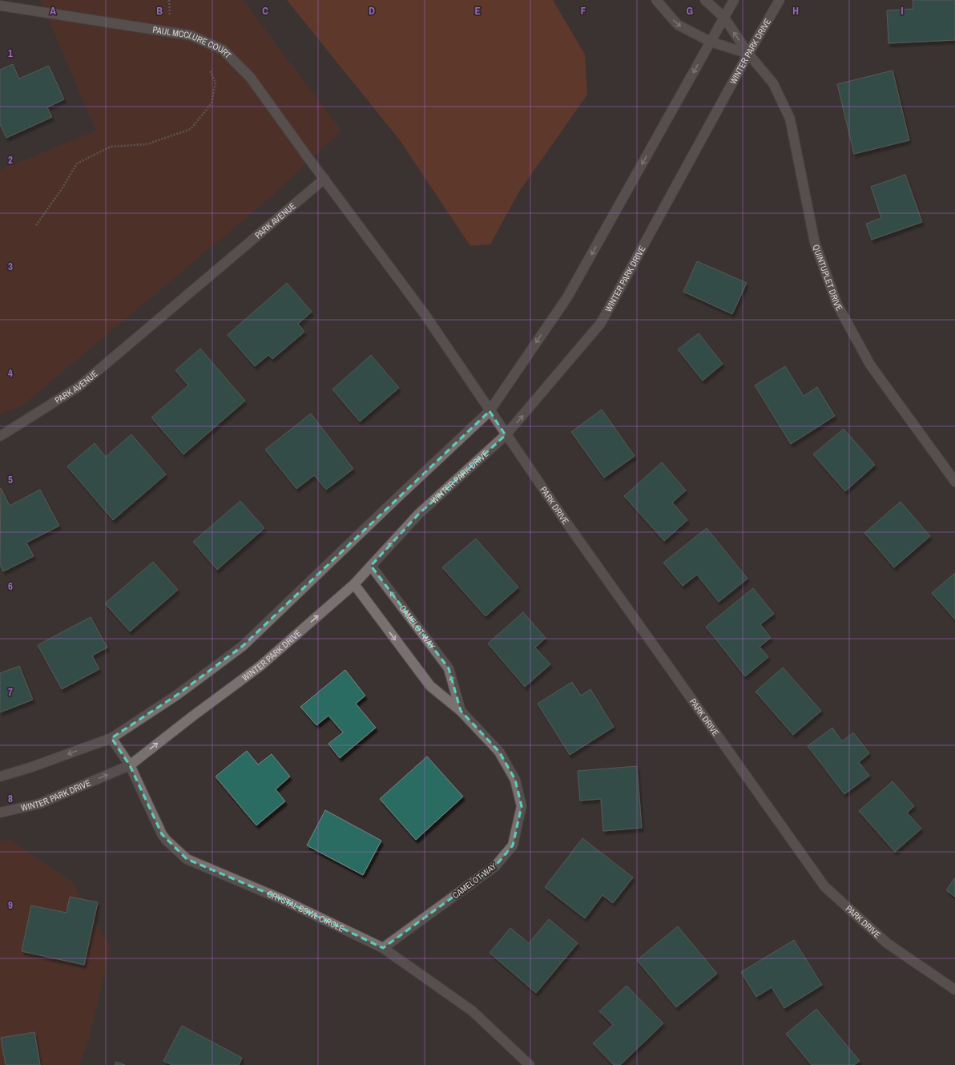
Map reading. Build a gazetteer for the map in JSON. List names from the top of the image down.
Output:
{
  "streets": {
    "street": [
      "PAUL MCCLURE COURT",
      "WINTER PARK DRIVE",
      "PARK AVENUE",
      "QUINTUPLET DRIVE",
      "PARK DRIVE",
      "CAMELOT WAY",
      "CRYSTAL BOWL CIRCLE"
    ]
  },
  "crossings": [
    ["PAUL MCCLURE COURT", "PARK AVENUE"],
    ["WINTER PARK DRIVE", "QUINTUPLET DRIVE"],
    ["WINTER PARK DRIVE", "PARK DRIVE"],
    ["WINTER PARK DRIVE", "CAMELOT WAY"],
    ["WINTER PARK DRIVE", "CRYSTAL BOWL CIRCLE"],
    ["CAMELOT WAY", "CRYSTAL BOWL CIRCLE"]
  ],
  "grid": {
    "columns": [
      "A",
      "B",
      "C",
      "D",
      "E",
      "F",
      "G",
      "H",
      "I"
    ],
    "rows": [
      "1",
      "2",
      "3",
      "4",
      "5",
      "6",
      "7",
      "8",
      "9"
    ]
  }
}
